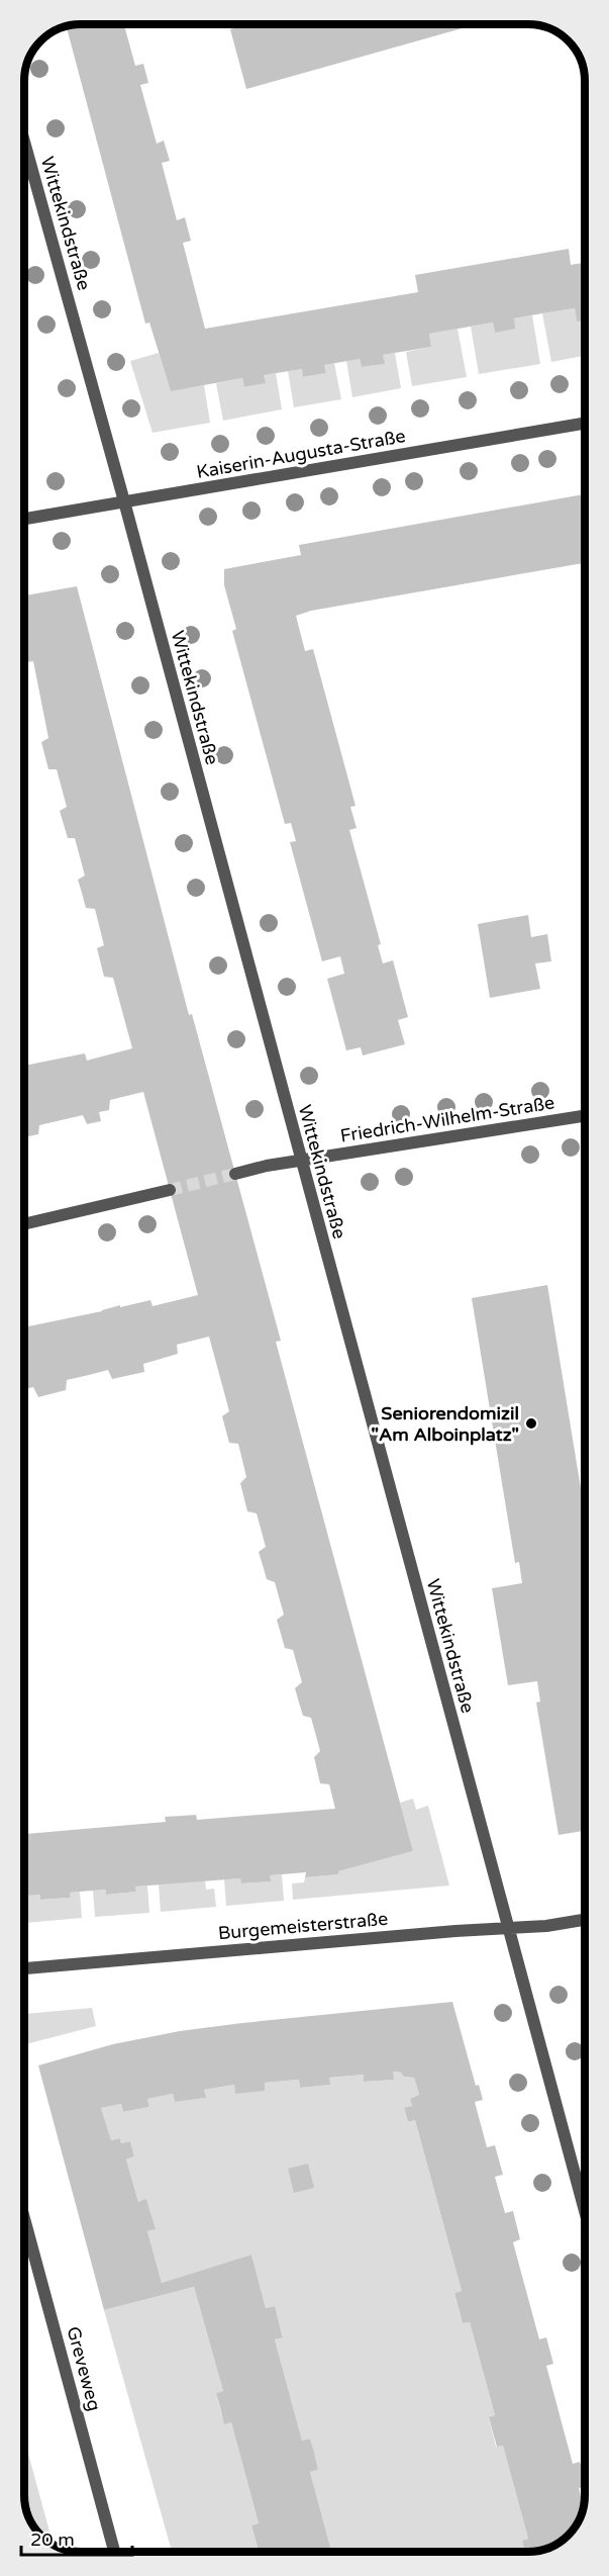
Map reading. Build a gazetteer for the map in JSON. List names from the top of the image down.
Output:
{
  "streets": {
    "street": [
      "Wittekindstraße",
      "Kaiserin-Augusta-Straße",
      "Friedrich-Wilhelm-Straße",
      "Burgemeisterstraße",
      "Greveweg"
    ]
  },
  "crossings": [
    ["Wittekindstraße", "Kaiserin-Augusta-Straße"],
    ["Wittekindstraße", "Friedrich-Wilhelm-Straße"],
    ["Wittekindstraße", "Burgemeisterstraße"]
  ],
  "places": ["Seniorendomizil \"Am Alboinplatz\""],
  "scale_bar": "20 m"
}
